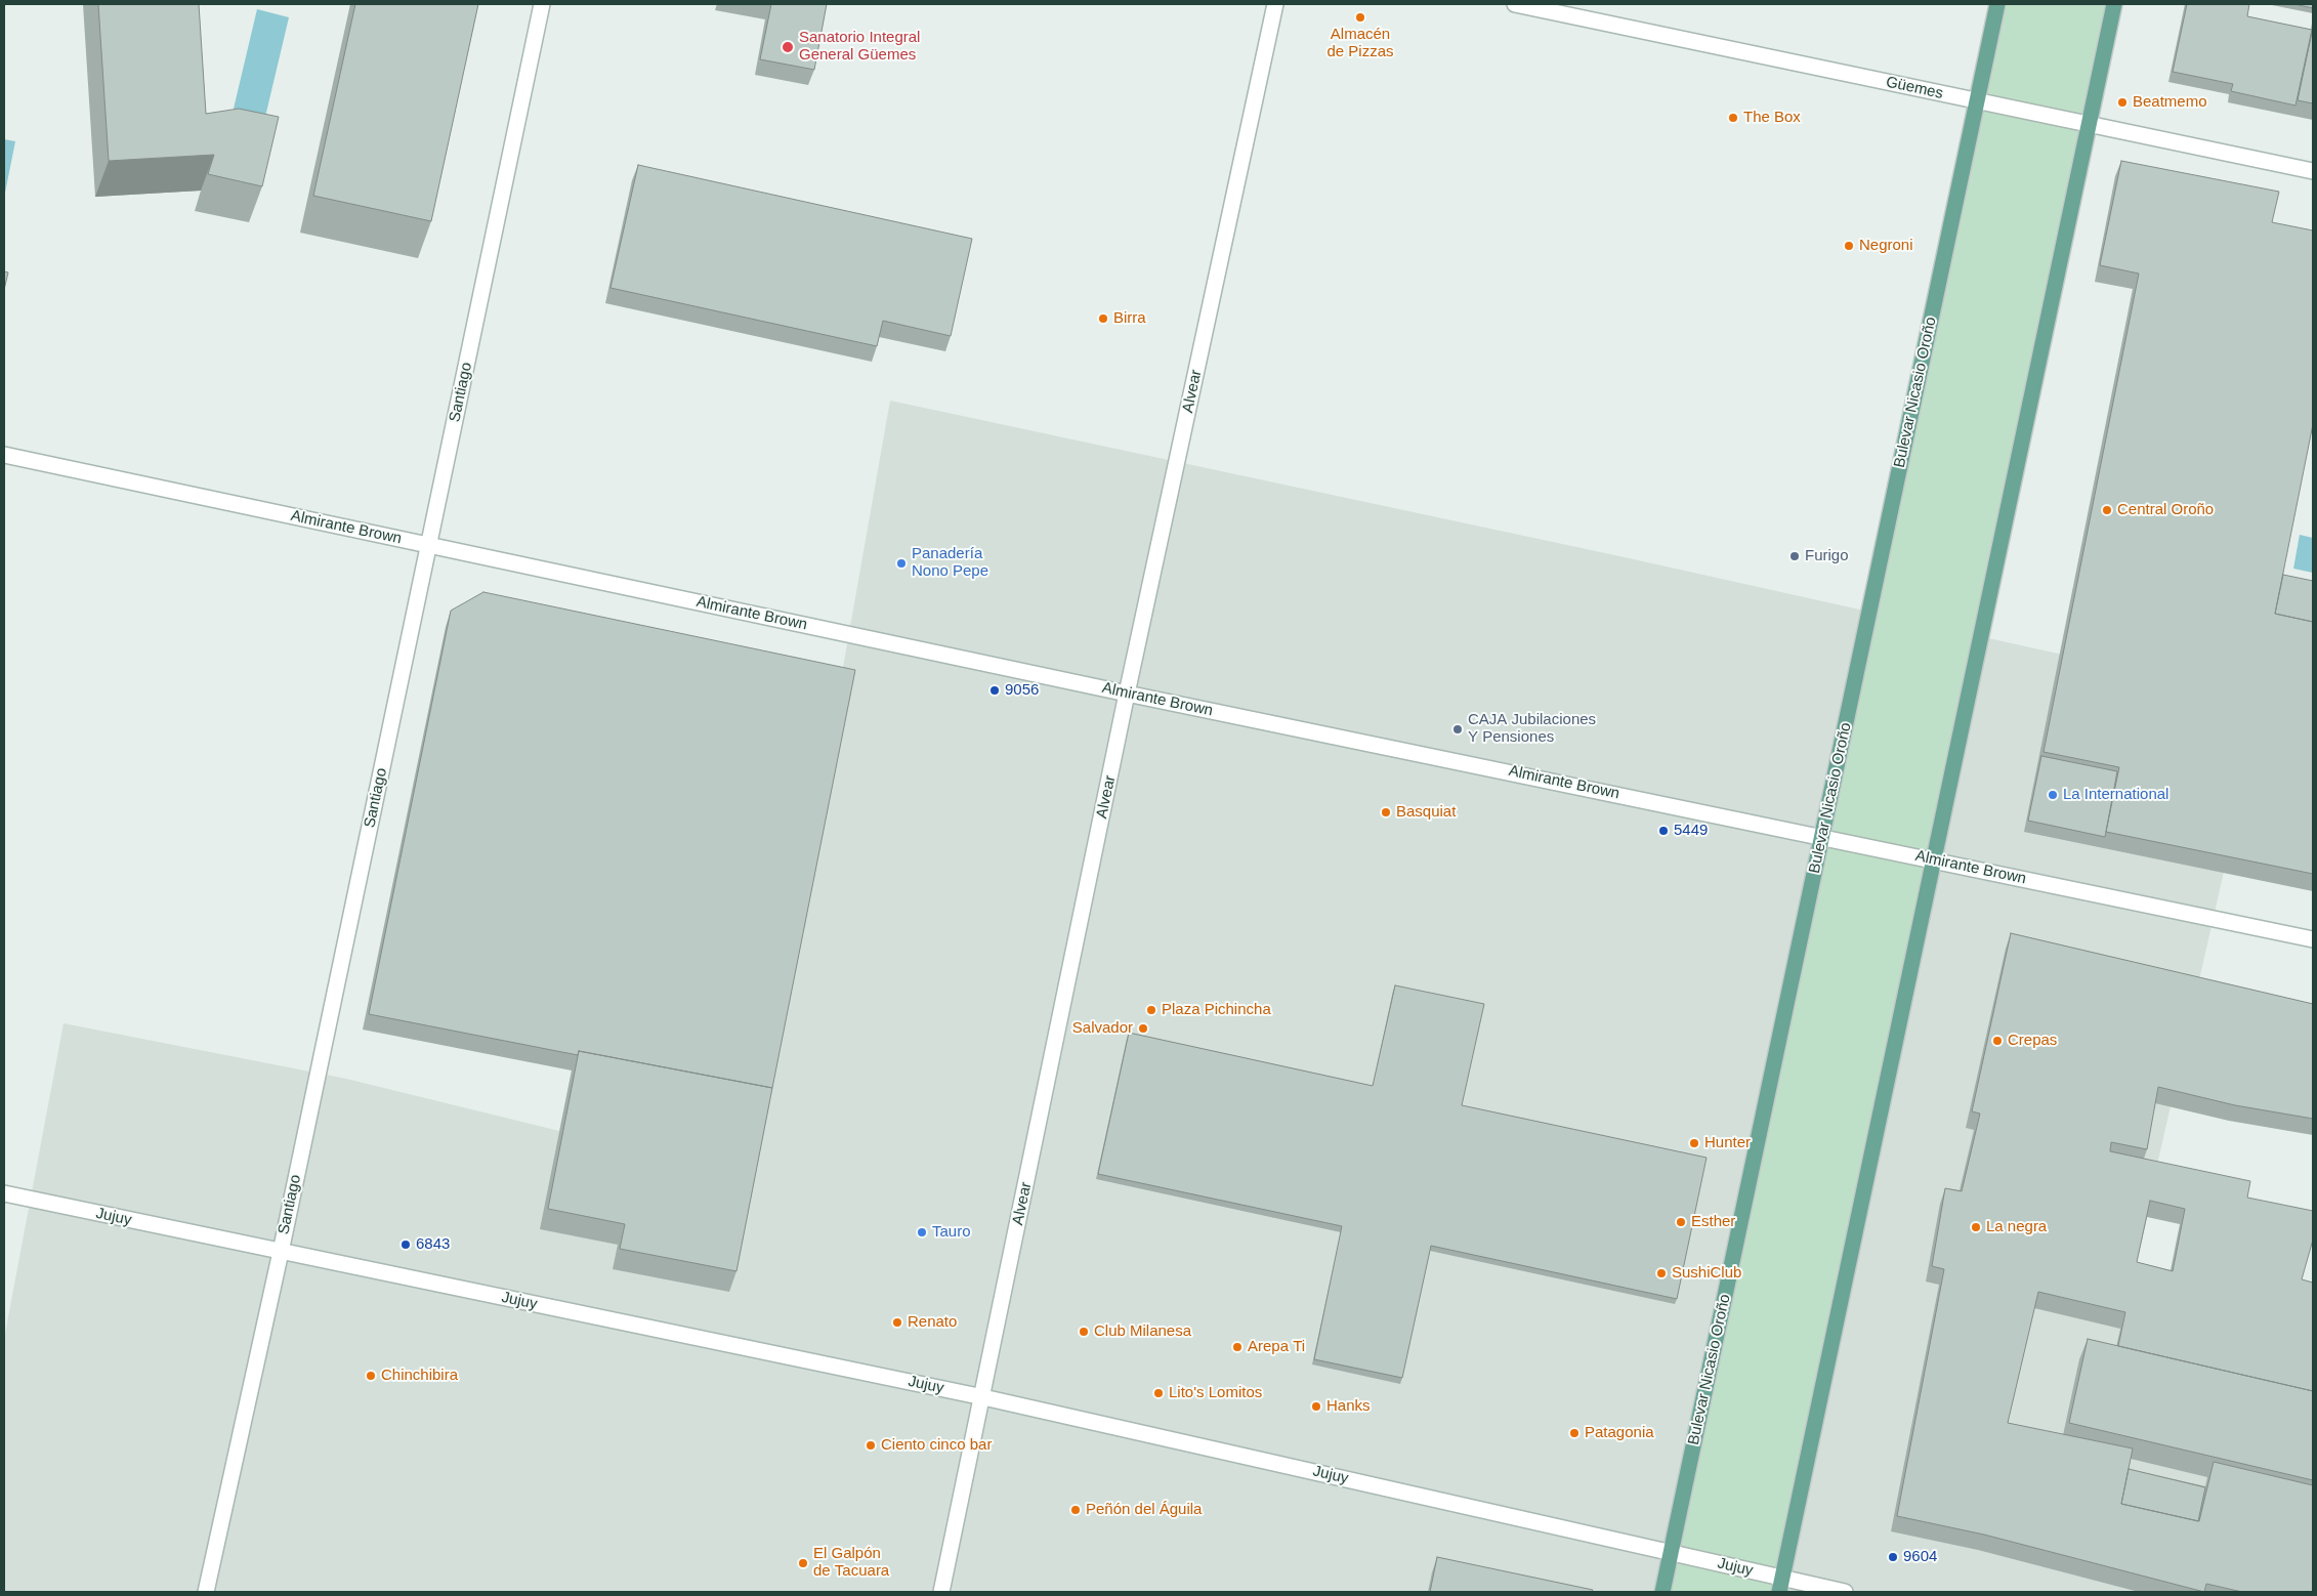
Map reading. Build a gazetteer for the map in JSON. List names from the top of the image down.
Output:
{
  "streets": {
    "main road": ["Bulevar Nicasio Oroño"],
    "street": [
      "Güemes",
      "Alvear",
      "Santiago",
      "Almirante Brown",
      "Jujuy"
    ]
  },
  "crossings": [
    ["Güemes", "Bulevar Nicasio Oroño"],
    ["Alvear", "Almirante Brown"],
    ["Alvear", "Jujuy"],
    ["Santiago", "Almirante Brown"],
    ["Santiago", "Jujuy"],
    ["Bulevar Nicasio Oroño", "Almirante Brown"],
    ["Bulevar Nicasio Oroño", "Jujuy"]
  ],
  "places": [
    "Almacén de Pizzas",
    "Sanatorio Integral General Güemes",
    "Beatmemo",
    "The Box",
    "Negroni",
    "Birra",
    "Central Oroño",
    "Furigo",
    "Panadería Nono Pepe",
    "9056",
    "CAJA Jubilaciones Y Pensiones",
    "La International",
    "Basquiat",
    "5449",
    "Plaza Pichincha",
    "Salvador",
    "Crepas",
    "Hunter",
    "Esther",
    "La negra",
    "Tauro",
    "6843",
    "SushiClub",
    "Renato",
    "Club Milanesa",
    "Arepa Ti",
    "Chinchibira",
    "Lito's Lomitos",
    "Hanks",
    "Patagonia",
    "Ciento cinco bar",
    "Peñón del Águila",
    "9604",
    "El Galpón de Tacuara"
  ]
}
